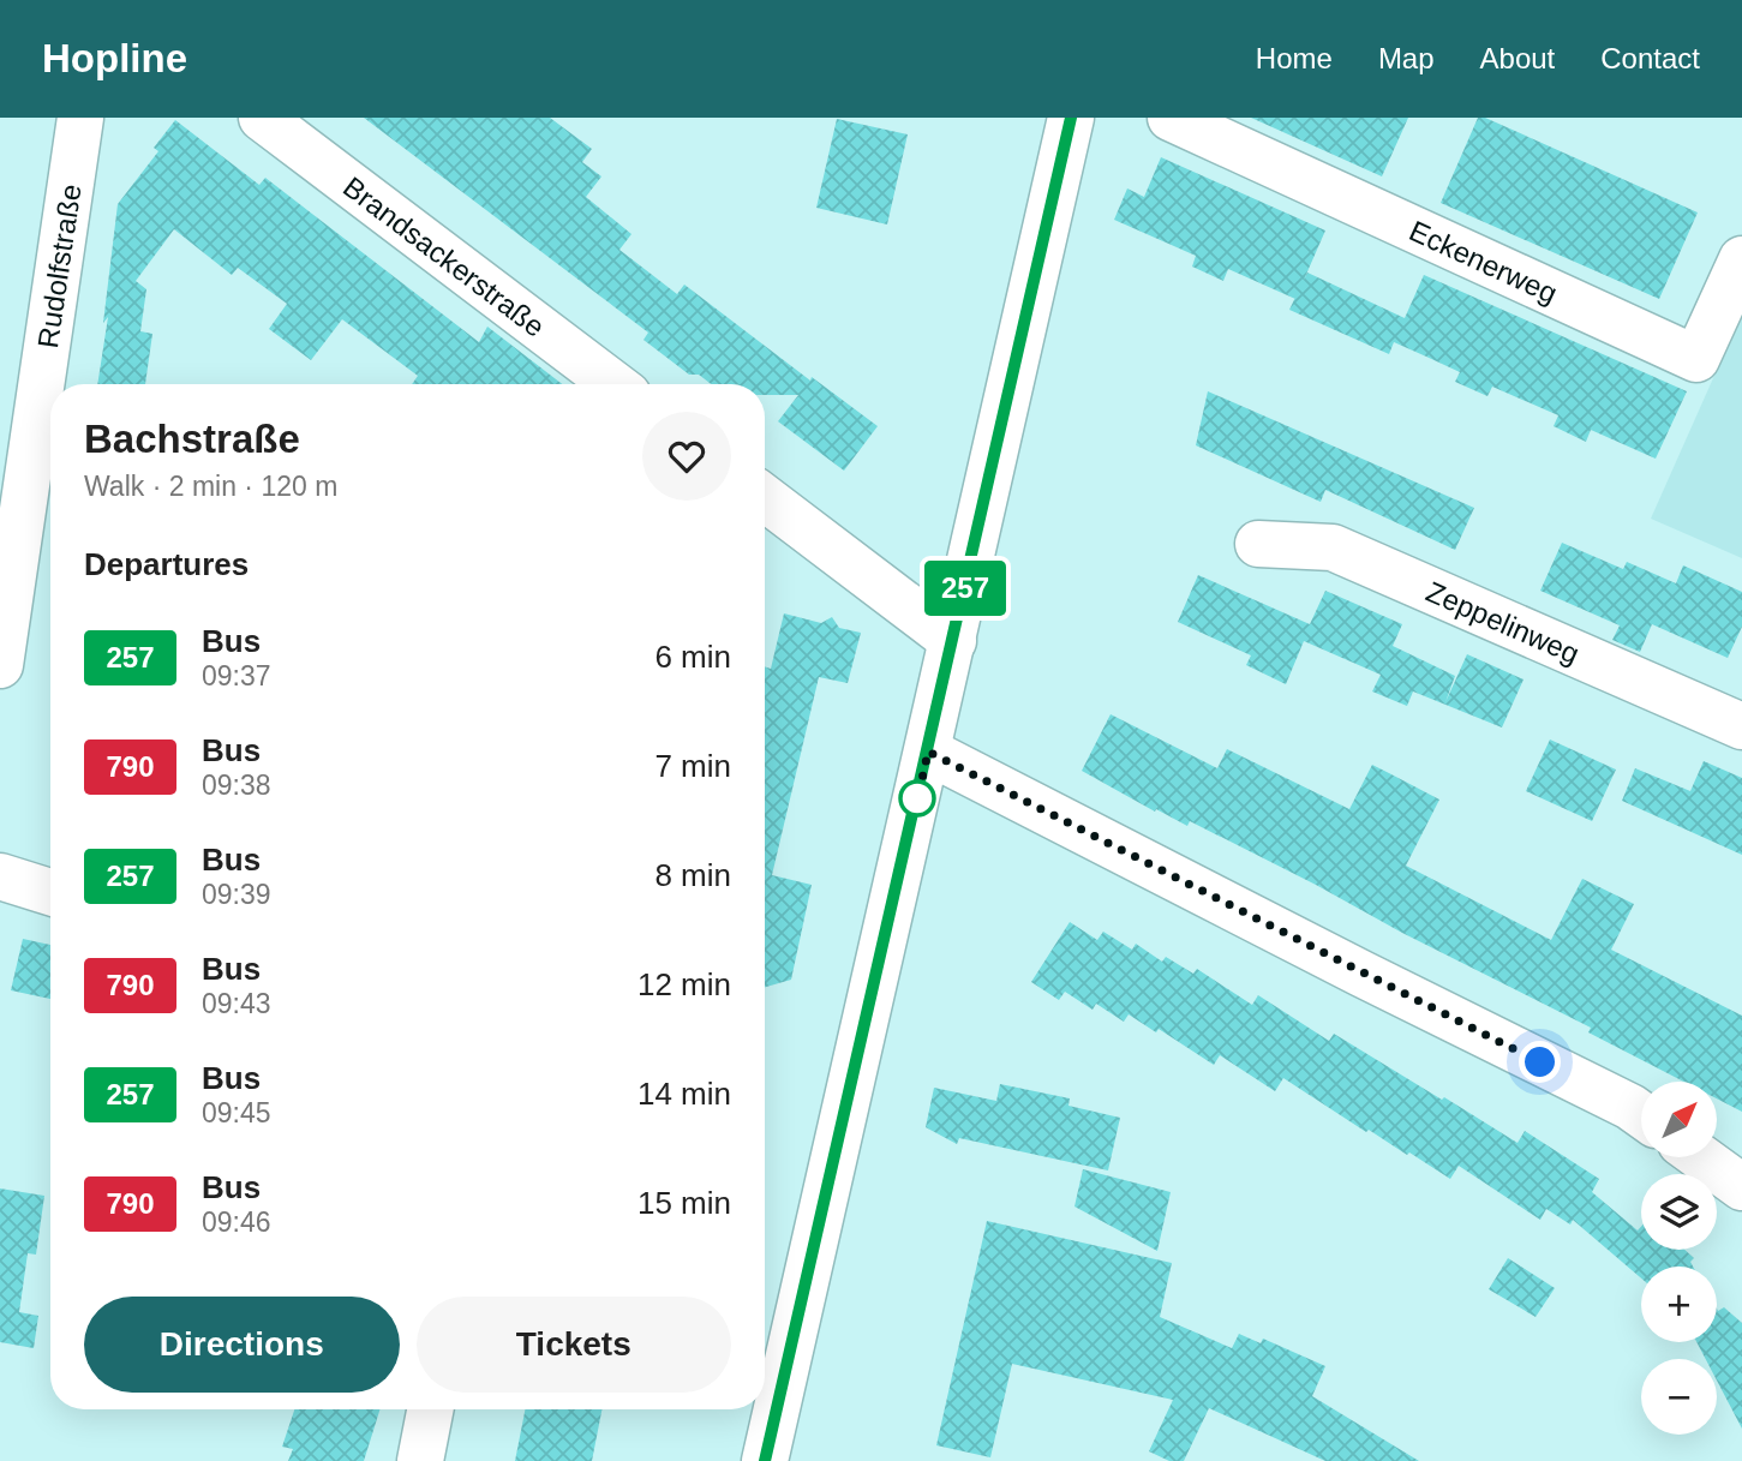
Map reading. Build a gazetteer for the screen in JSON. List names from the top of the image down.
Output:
{
  "streets": {
    "street": [
      "Brandsackerstraße",
      "Eckenerweg",
      "Rudolfstraße",
      "Zeppelinweg"
    ]
  },
  "lines": ["bus line 257"],
  "north": "top right",
  "page": {
    "header": "Hopline",
    "nav": [
      "Home",
      "Map",
      "About",
      "Contact"
    ],
    "on_map": "257",
    "heading": [
      ["Bachstraße", "Walk · 2 min · 120 m"],
      "Departures"
    ],
    "list": [
      {
        "mark": "257",
        "name": "Bus",
        "note": "09:37",
        "value": "6 min"
      },
      {
        "mark": "790",
        "name": "Bus",
        "note": "09:38",
        "value": "7 min"
      },
      {
        "mark": "257",
        "name": "Bus",
        "note": "09:39",
        "value": "8 min"
      },
      {
        "mark": "790",
        "name": "Bus",
        "note": "09:43",
        "value": "12 min"
      },
      {
        "mark": "257",
        "name": "Bus",
        "note": "09:45",
        "value": "14 min"
      },
      {
        "mark": "790",
        "name": "Bus",
        "note": "09:46",
        "value": "15 min"
      }
    ],
    "map_buttons": ["+", "−"],
    "buttons": ["Directions", "Tickets"]
  }
}
